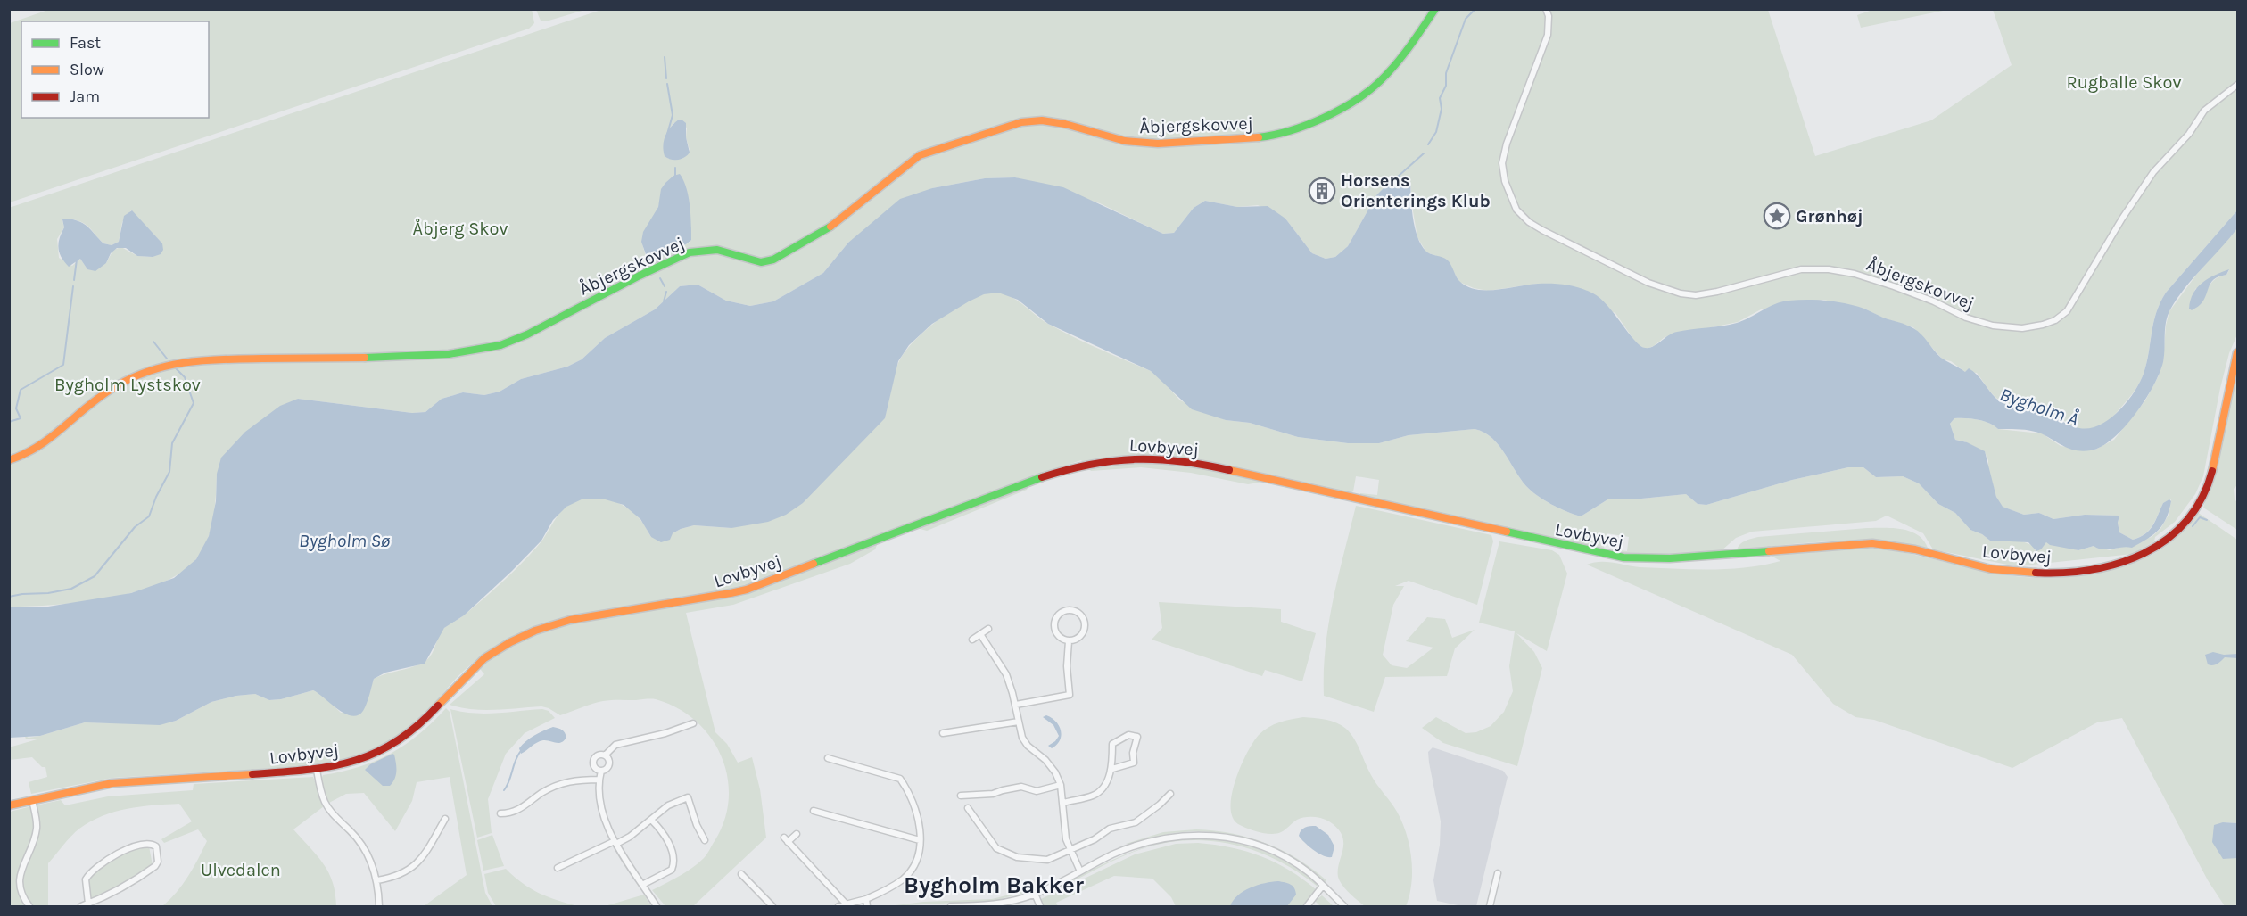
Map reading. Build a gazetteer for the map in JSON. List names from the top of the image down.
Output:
{
  "streets": {
    "street": ["Åbjergskovvej", "Lovbyvej"]
  },
  "districts": ["Bygholm Bakker"],
  "water": ["Bygholm Å", "Bygholm Sø"],
  "parks": [
    "Rugballe Skov",
    "Åbjerg Skov",
    "Bygholm Lystskov",
    "Ulvedalen"
  ],
  "places": {
    "building": ["Horsens Orienterings Klub"],
    "place": ["Grønhøj"]
  },
  "legend": ["Fast", "Slow", "Jam"]
}
